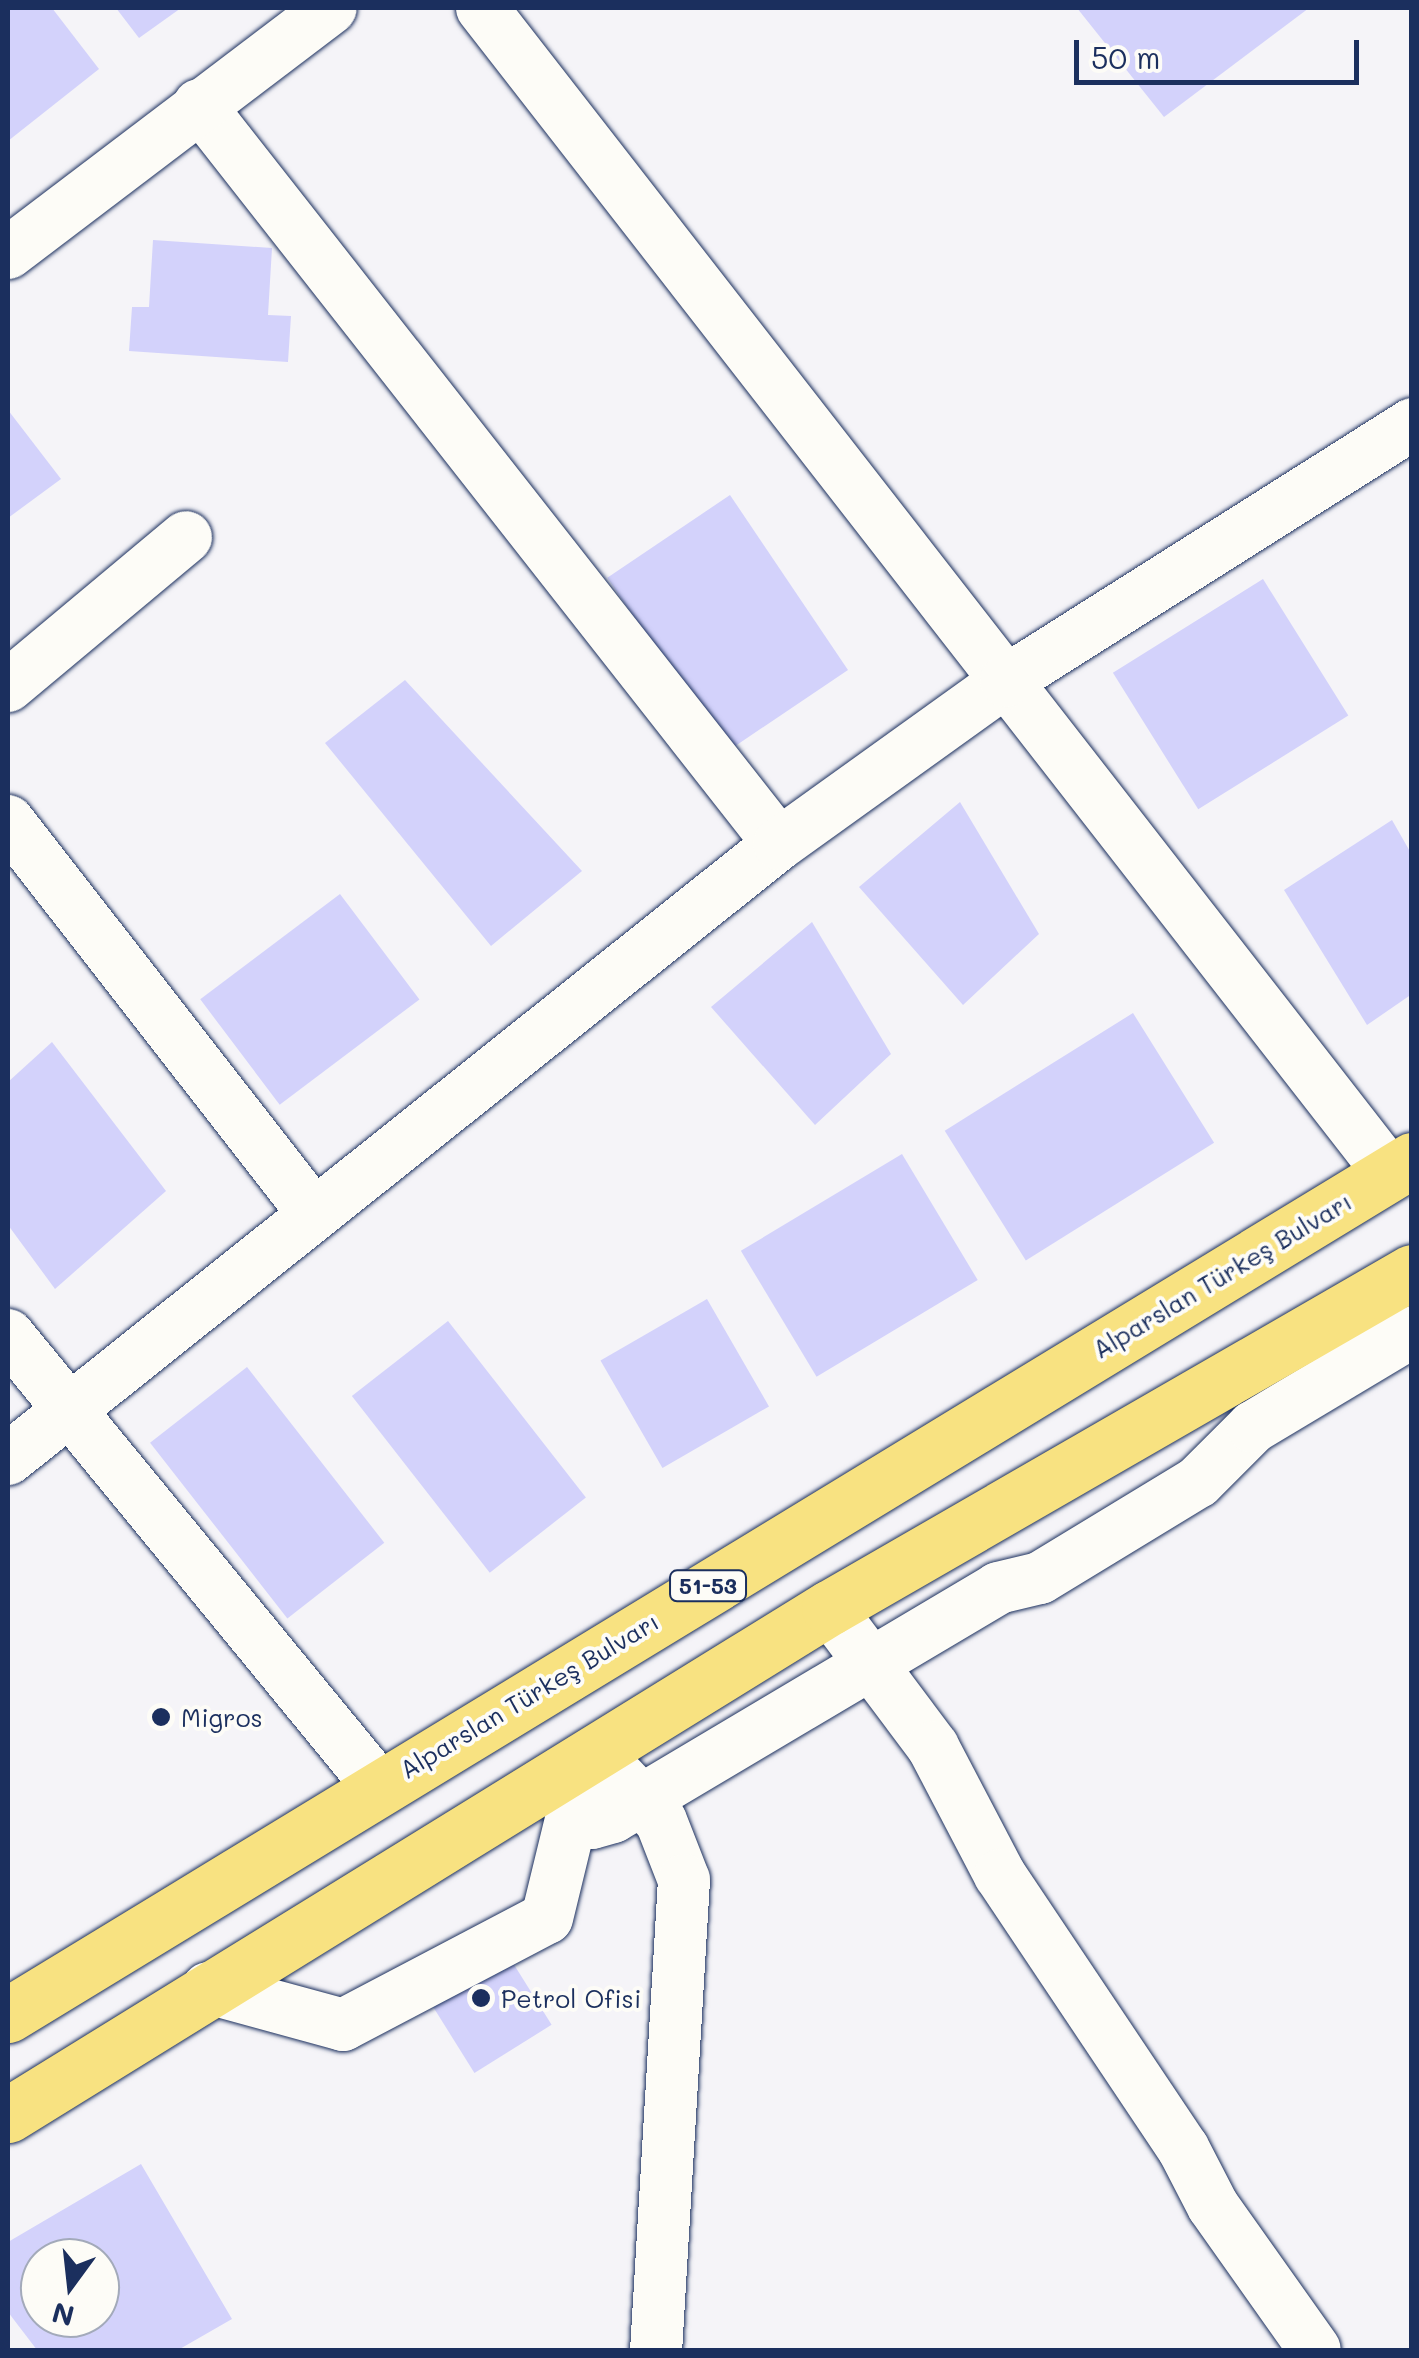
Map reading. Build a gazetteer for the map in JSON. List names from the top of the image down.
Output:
{
  "streets": {
    "main road": ["Alparslan Türkeş Bulvarı", "51-53"]
  },
  "places": ["Migros", "Petrol Ofisi"],
  "scale_bar": "50 m",
  "north": "bottom"
}
